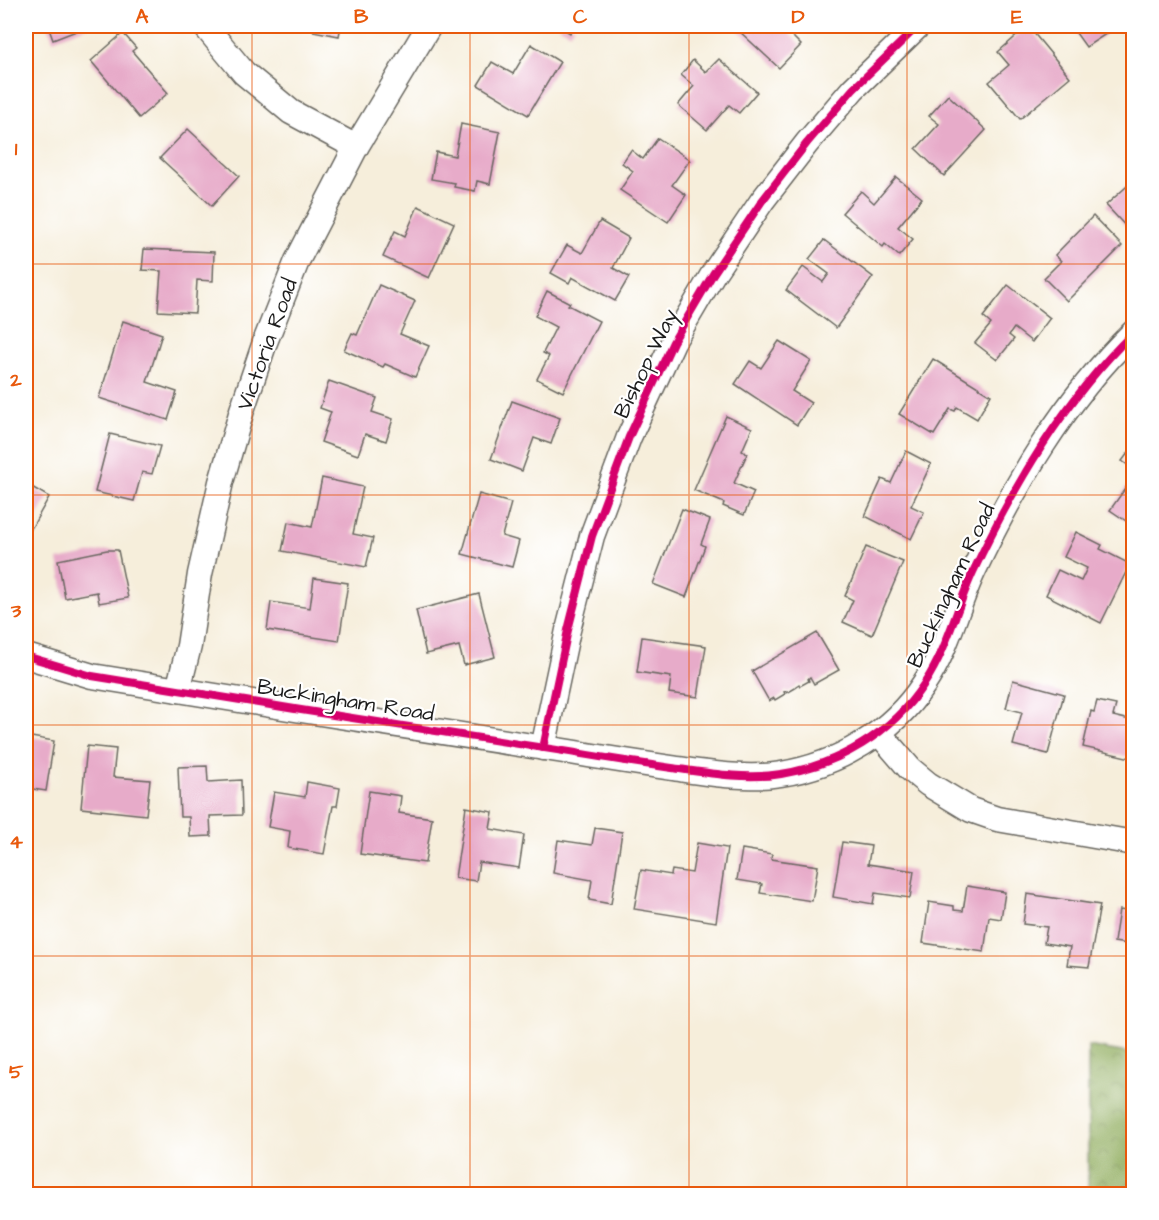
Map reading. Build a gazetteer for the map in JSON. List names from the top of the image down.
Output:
{
  "streets": {
    "street": ["Victoria Road", "Bishop Way", "Buckingham Road"]
  },
  "crossings": [
    ["Victoria Road", "Buckingham Road"],
    ["Bishop Way", "Buckingham Road"]
  ],
  "grid": {
    "columns": [
      "A",
      "B",
      "C",
      "D",
      "E"
    ],
    "rows": [
      "1",
      "2",
      "3",
      "4",
      "5"
    ]
  }
}
